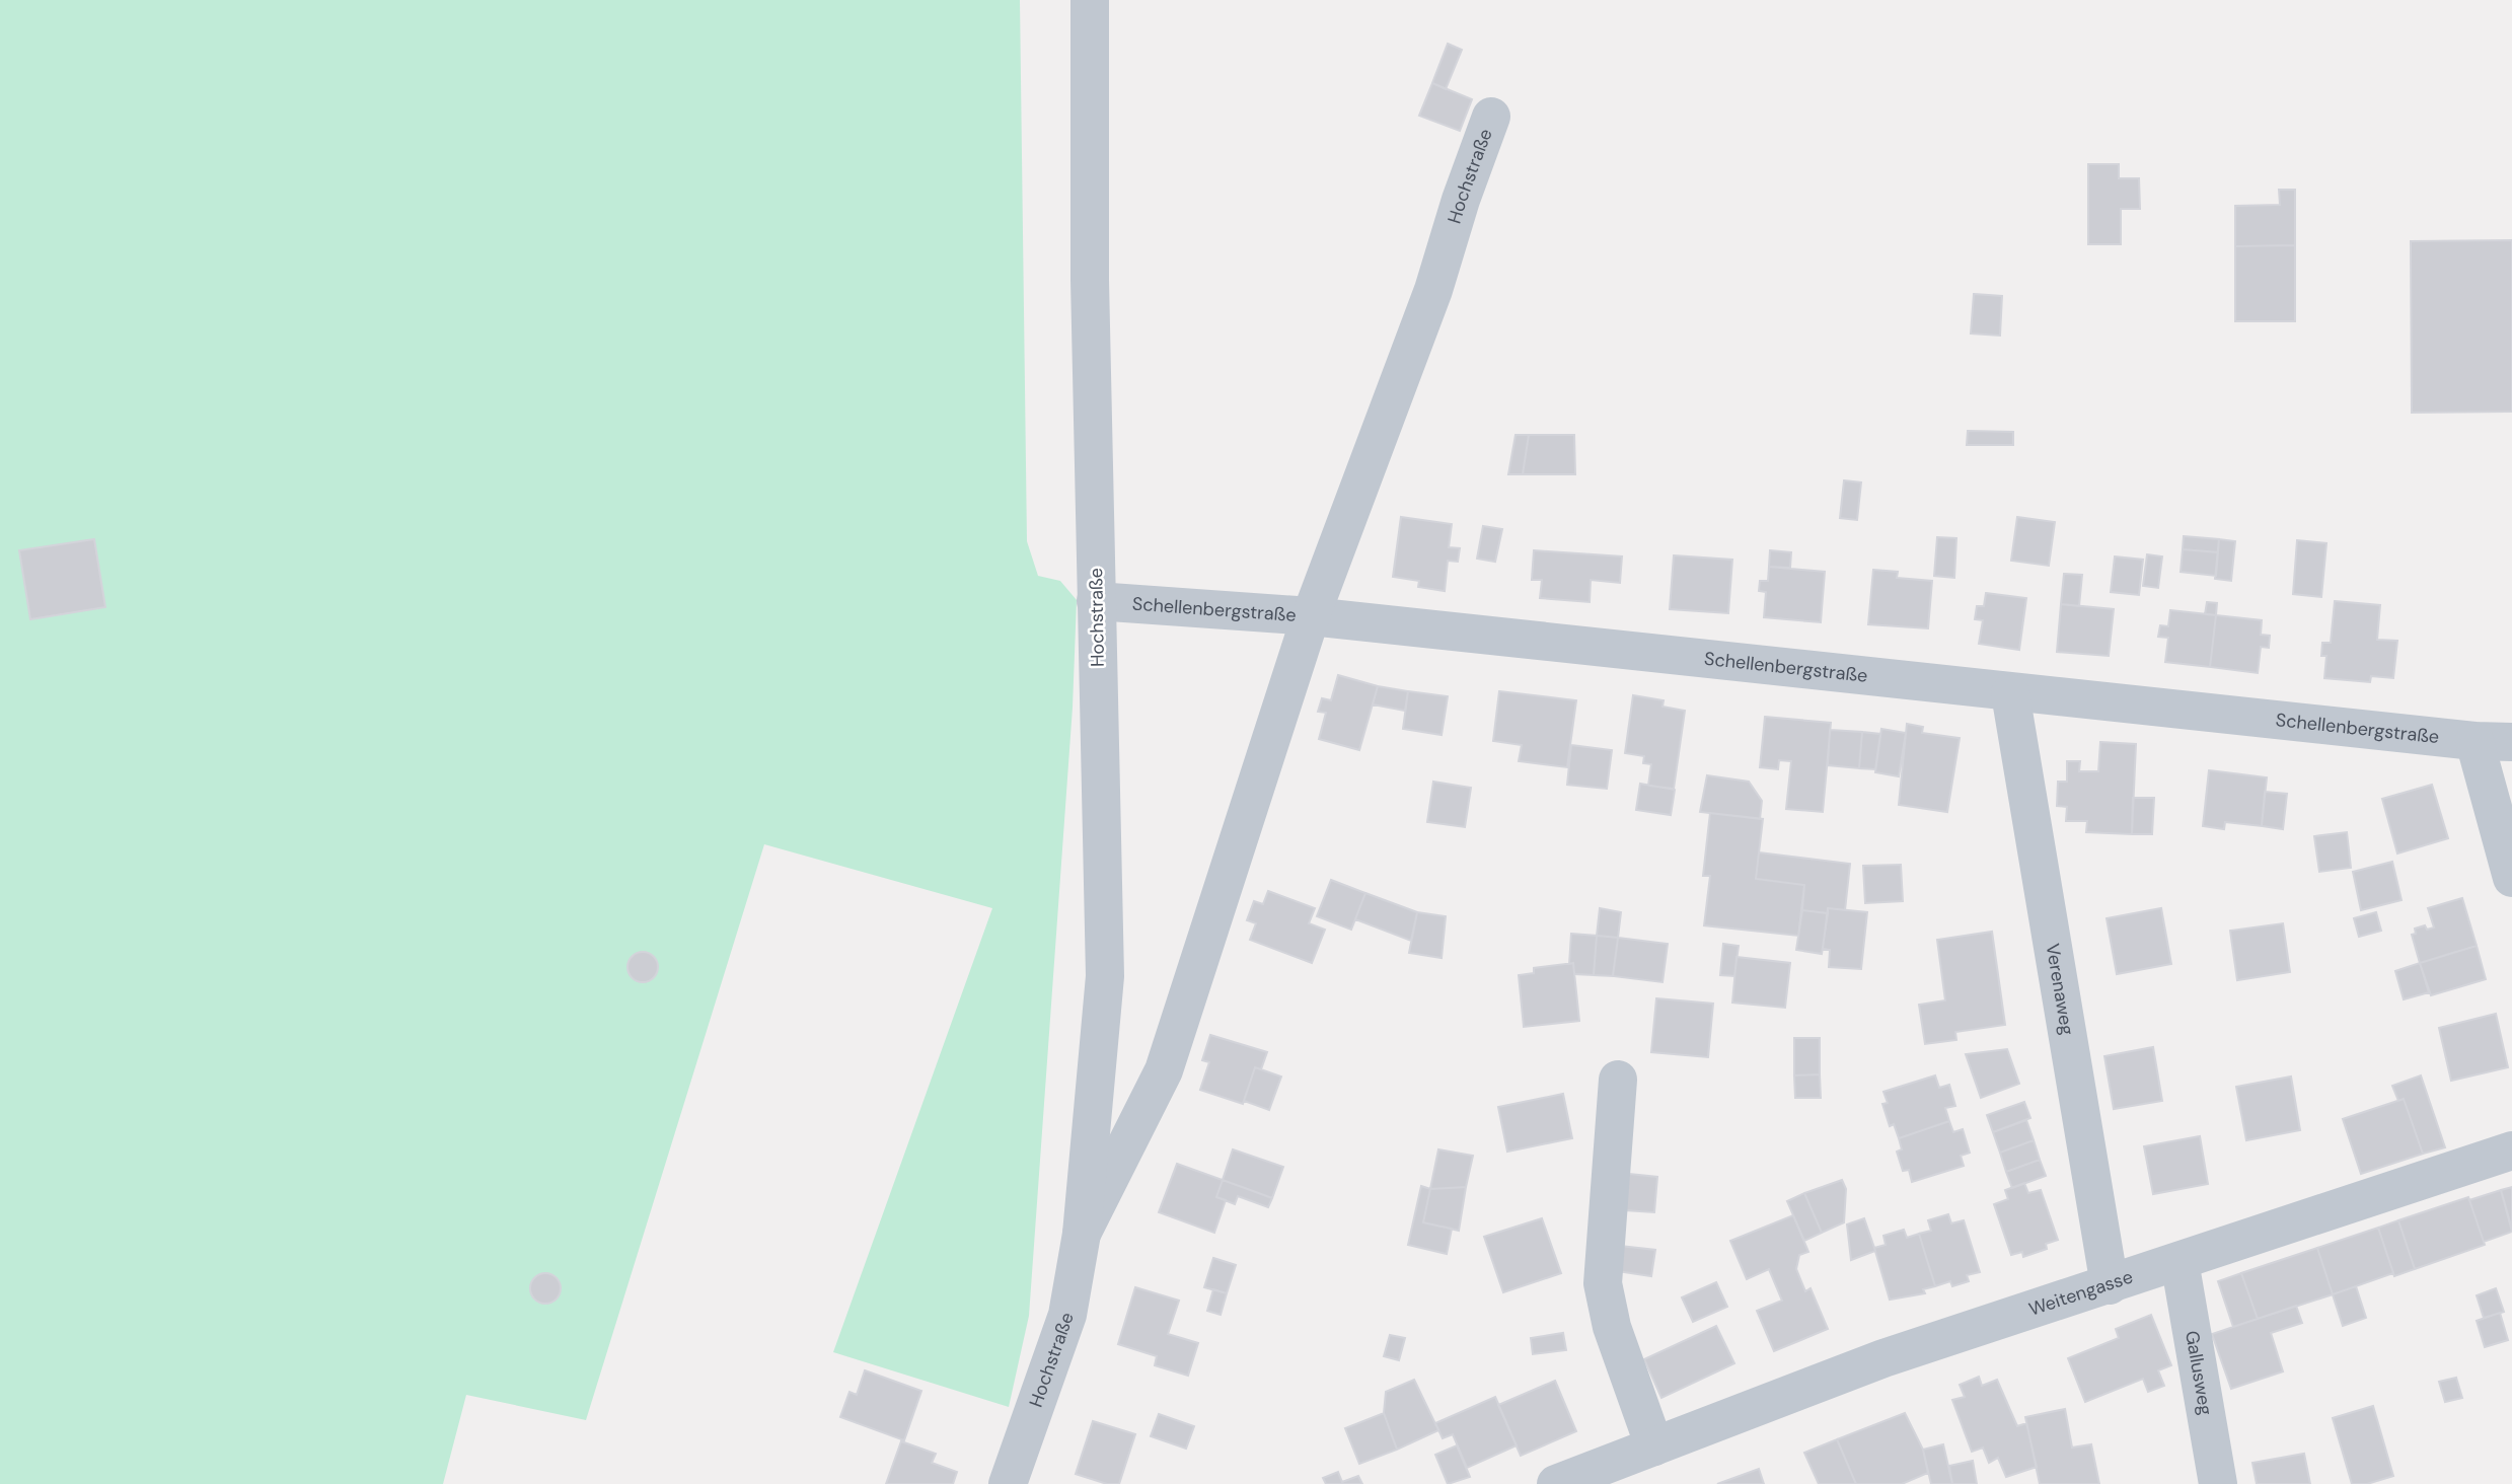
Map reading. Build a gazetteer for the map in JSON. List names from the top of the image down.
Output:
{
  "streets": {
    "street": [
      "Hochstraße",
      "Schellenbergstraße",
      "Verenaweg",
      "Weitengasse",
      "Gallusweg"
    ]
  },
  "crossings": [
    ["Hochstraße", "Schellenbergstraße"],
    ["Schellenbergstraße", "Verenaweg"],
    ["Verenaweg", "Weitengasse"],
    ["Weitengasse", "Gallusweg"]
  ]
}
